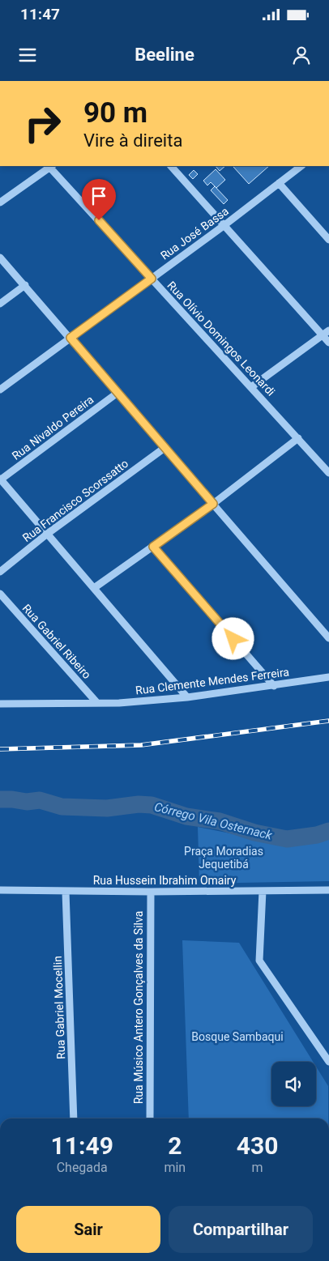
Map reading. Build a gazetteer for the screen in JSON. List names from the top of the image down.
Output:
{
  "streets": {
    "street": [
      "Rua José Bassa",
      "Rua Olívio Domingos Leonardi",
      "Rua Nivaldo Pereira",
      "Rua Francisco Scorssatto",
      "Rua Gabriel Ribeiro",
      "Rua Clemente Mendes Ferreira",
      "Rua Hussein Ibrahim Omairy",
      "Rua Gabriel Mocellin",
      "Rua Músico Antero Gonçalves da Silva"
    ]
  },
  "crossings": [
    ["Rua José Bassa", "Rua Olívio Domingos Leonardi"],
    ["Rua Gabriel Ribeiro", "Rua Clemente Mendes Ferreira"],
    ["Rua Hussein Ibrahim Omairy", "Rua Gabriel Mocellin"],
    ["Rua Hussein Ibrahim Omairy", "Rua Músico Antero Gonçalves da Silva"]
  ],
  "water": ["Córrego Vila Osternack"],
  "parks": ["Praça Moradias Jequetibá", "Bosque Sambaqui"],
  "page": {
    "status": "11:47",
    "header": "Beeline",
    "turn": ["90 m", "Vire à direita"],
    "eta": [
      "11:49",
      "Chegada",
      "2",
      "min",
      "430",
      "m"
    ],
    "buttons": ["Sair", "Compartilhar"]
  }
}
